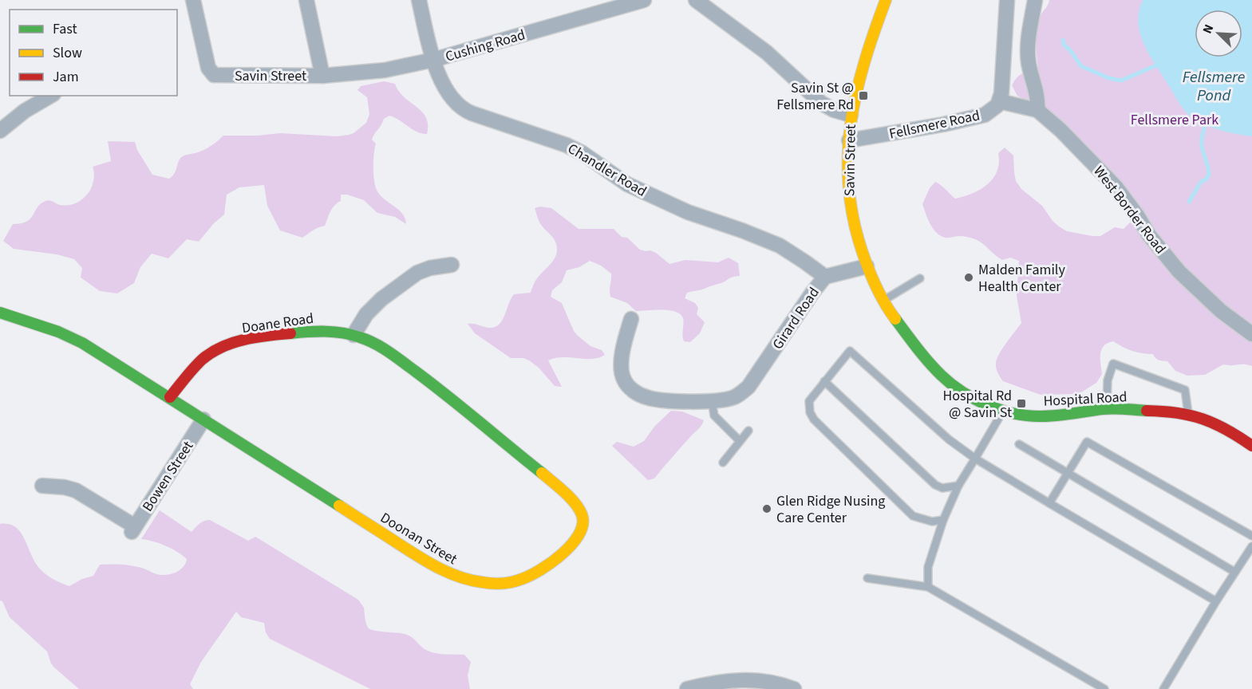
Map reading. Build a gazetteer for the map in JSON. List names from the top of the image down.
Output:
{
  "streets": {
    "street": [
      "Cushing Road",
      "Savin Street",
      "Fellsmere Road",
      "Chandler Road",
      "West Border Road",
      "Girard Road",
      "Doane Road",
      "Hospital Road",
      "Bowen Street",
      "Doonan Street"
    ]
  },
  "crossings": [
    ["Cushing Road", "Savin Street"],
    ["Cushing Road", "Chandler Road"],
    ["Savin Street", "Fellsmere Road"],
    ["Savin Street", "Girard Road"],
    ["Savin Street", "Hospital Road"],
    ["Fellsmere Road", "West Border Road"],
    ["Chandler Road", "Girard Road"],
    ["Doane Road", "Doonan Street"],
    ["Bowen Street", "Doonan Street"]
  ],
  "water": ["Fellsmere Pond"],
  "parks": ["Fellsmere Park"],
  "places": {
    "transit": ["Savin St @ Fellsmere Rd", "Hospital Rd @ Savin St"],
    "other": ["Malden Family Health Center", "Glen Ridge Nusing Care Center"]
  },
  "legend": ["Fast", "Slow", "Jam"],
  "north": "top left"
}
